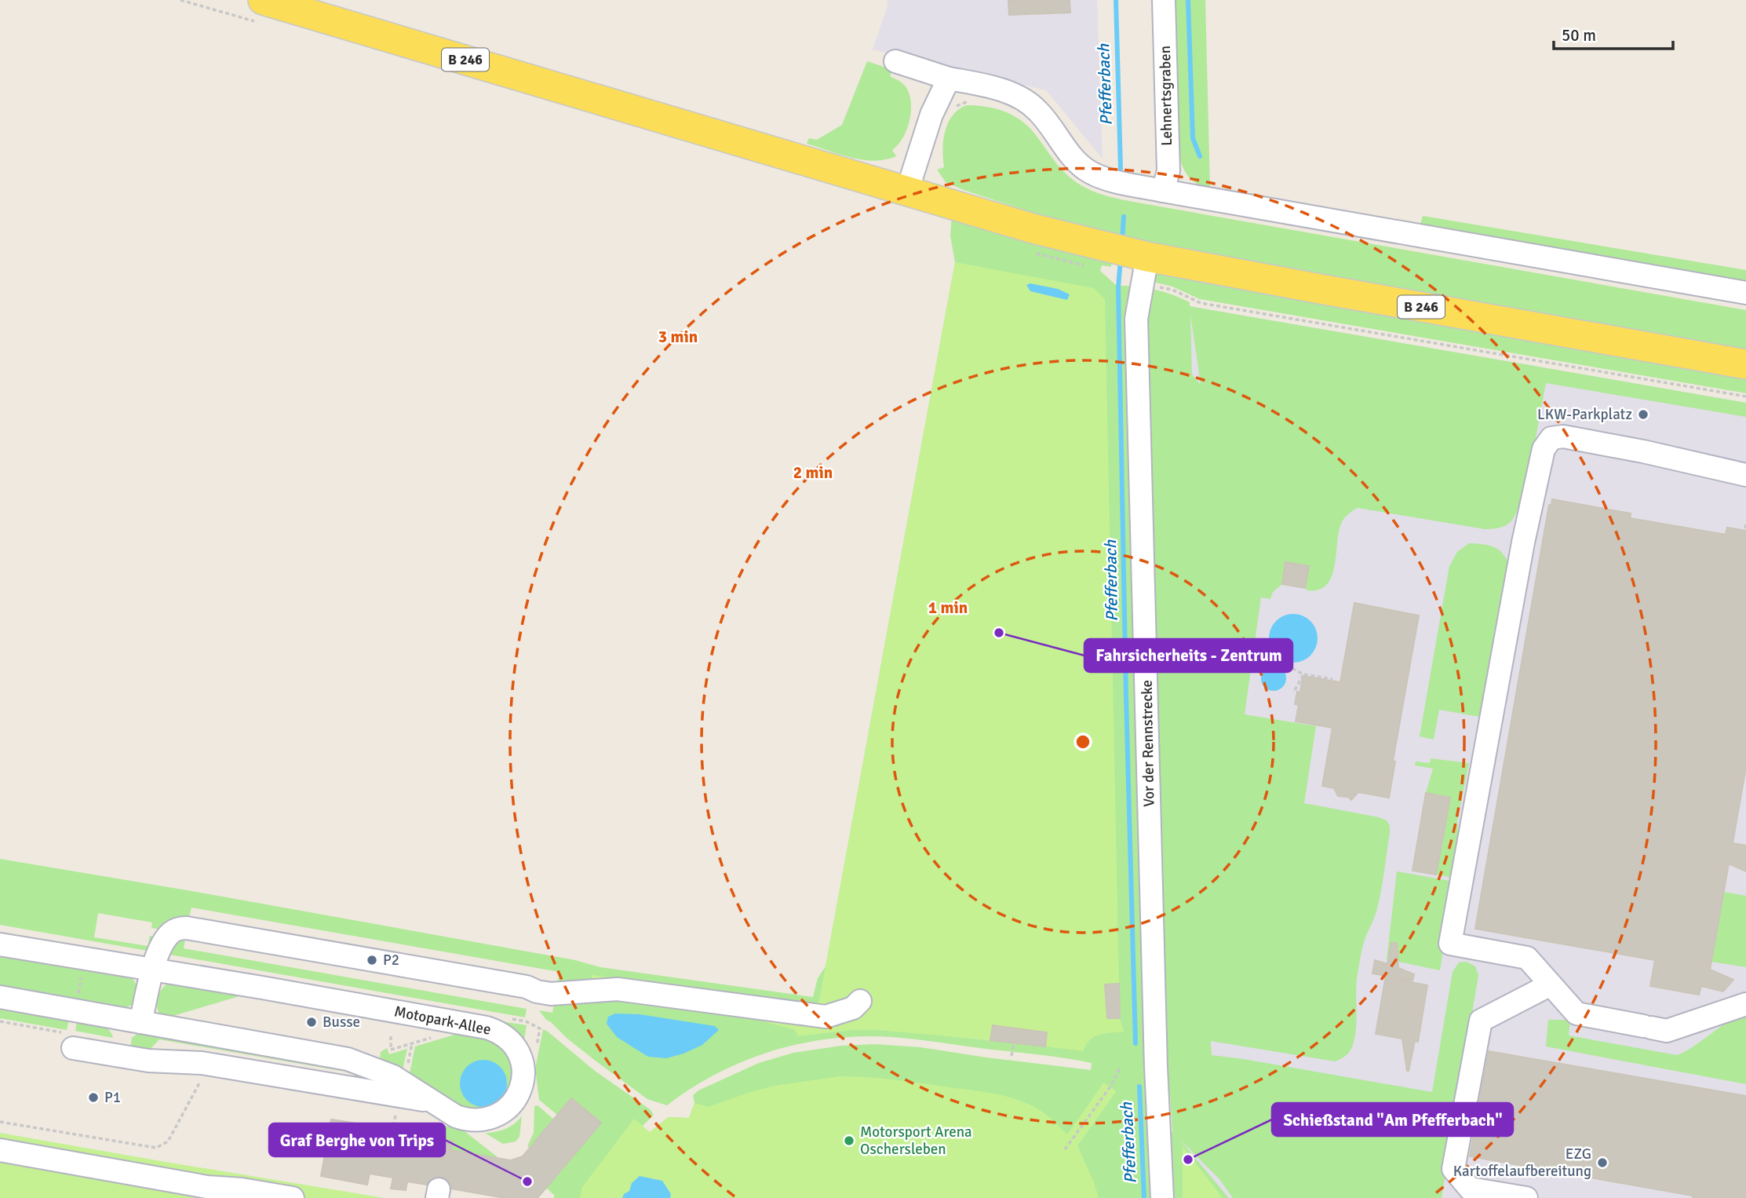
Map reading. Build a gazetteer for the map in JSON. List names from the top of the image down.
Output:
{
  "streets": {
    "main road": ["B 246"],
    "street": ["Lehnertsgraben", "Vor der Rennstrecke", "Motopark-Allee"]
  },
  "crossings": [
    ["B 246", "Vor der Rennstrecke"]
  ],
  "water": ["Pfefferbach"],
  "places": [
    "LKW-Parkplatz",
    "Fahrsicherheits - Zentrum",
    "P2",
    "Busse",
    "P1",
    "Motorsport Arena Oschersleben",
    "Schießstand \"Am Pfefferbach\"",
    "EZG Kartoffelaufbereitung",
    "Graf Berghe von Trips"
  ],
  "scale_bar": "50 m",
  "rings": ["3 min", "2 min", "1 min"]
}
